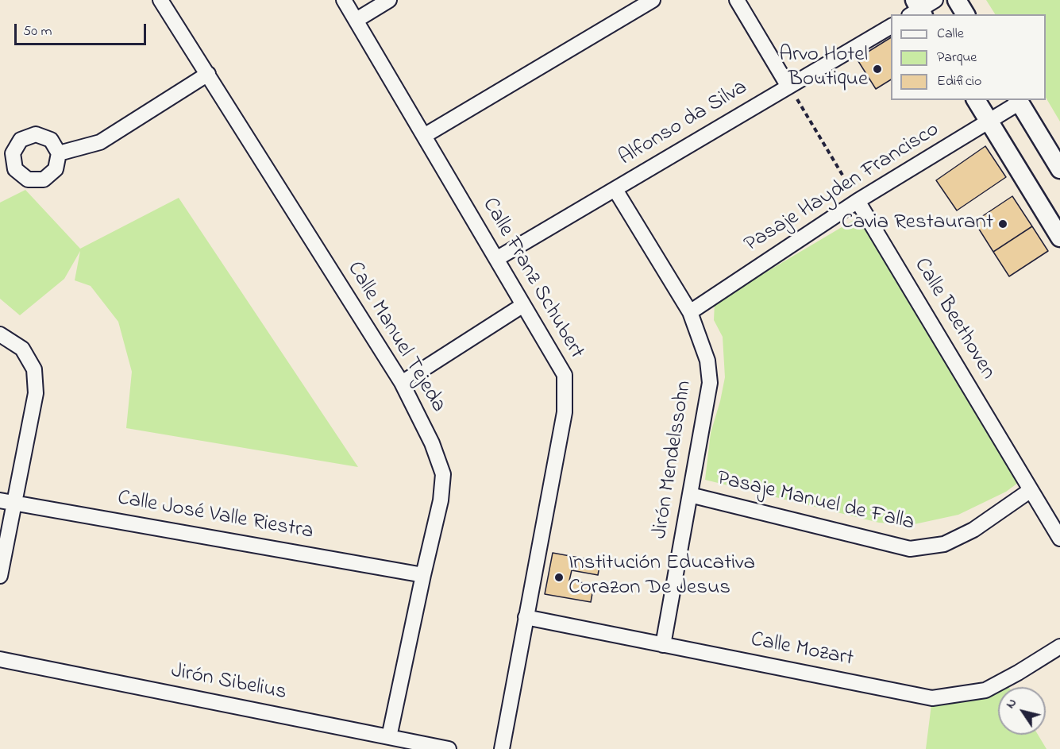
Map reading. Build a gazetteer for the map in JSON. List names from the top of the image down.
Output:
{
  "streets": {
    "street": [
      "Alfonso da Silva",
      "Pasaje Hayden Francisco",
      "Calle Franz Schubert",
      "Calle Beethoven",
      "Calle Manuel Tejeda",
      "Jirón Mendelssohn",
      "Pasaje Manuel de Falla",
      "Calle José Valle Riestra",
      "Calle Mozart",
      "Jirón Sibelius"
    ]
  },
  "crossings": [
    ["Alfonso da Silva", "Calle Franz Schubert"],
    ["Alfonso da Silva", "Jirón Mendelssohn"],
    ["Pasaje Hayden Francisco", "Calle Beethoven"],
    ["Pasaje Hayden Francisco", "Jirón Mendelssohn"],
    ["Calle Franz Schubert", "Calle Mozart"],
    ["Calle Beethoven", "Pasaje Manuel de Falla"],
    ["Calle Manuel Tejeda", "Calle José Valle Riestra"],
    ["Calle Manuel Tejeda", "Jirón Sibelius"],
    ["Jirón Mendelssohn", "Pasaje Manuel de Falla"],
    ["Jirón Mendelssohn", "Calle Mozart"]
  ],
  "places": ["Arvo Hotel Boutique", "Cavia Restaurant", "Institución Educativa Corazon De Jesus"],
  "legend": ["Calle", "Parque", "Edificio"],
  "scale_bar": "50 m",
  "north": "top left"
}
